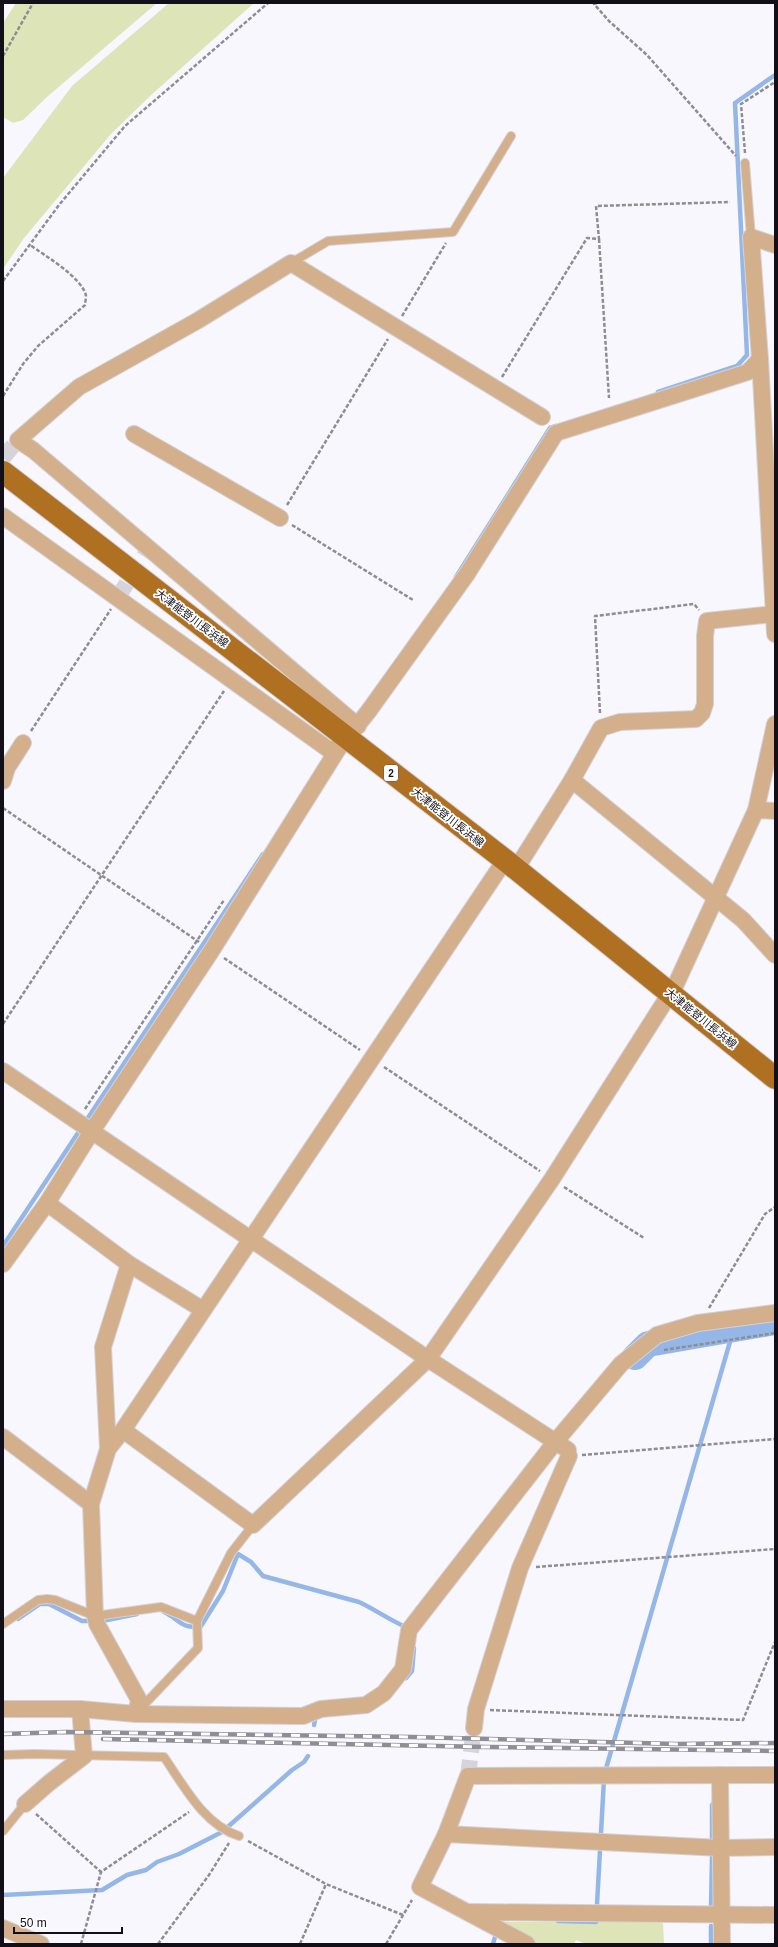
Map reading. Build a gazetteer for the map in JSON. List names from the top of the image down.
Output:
{
  "streets": {
    "main road": ["大津能登川長浜線", "2"]
  },
  "scale_bar": "50 m"
}
